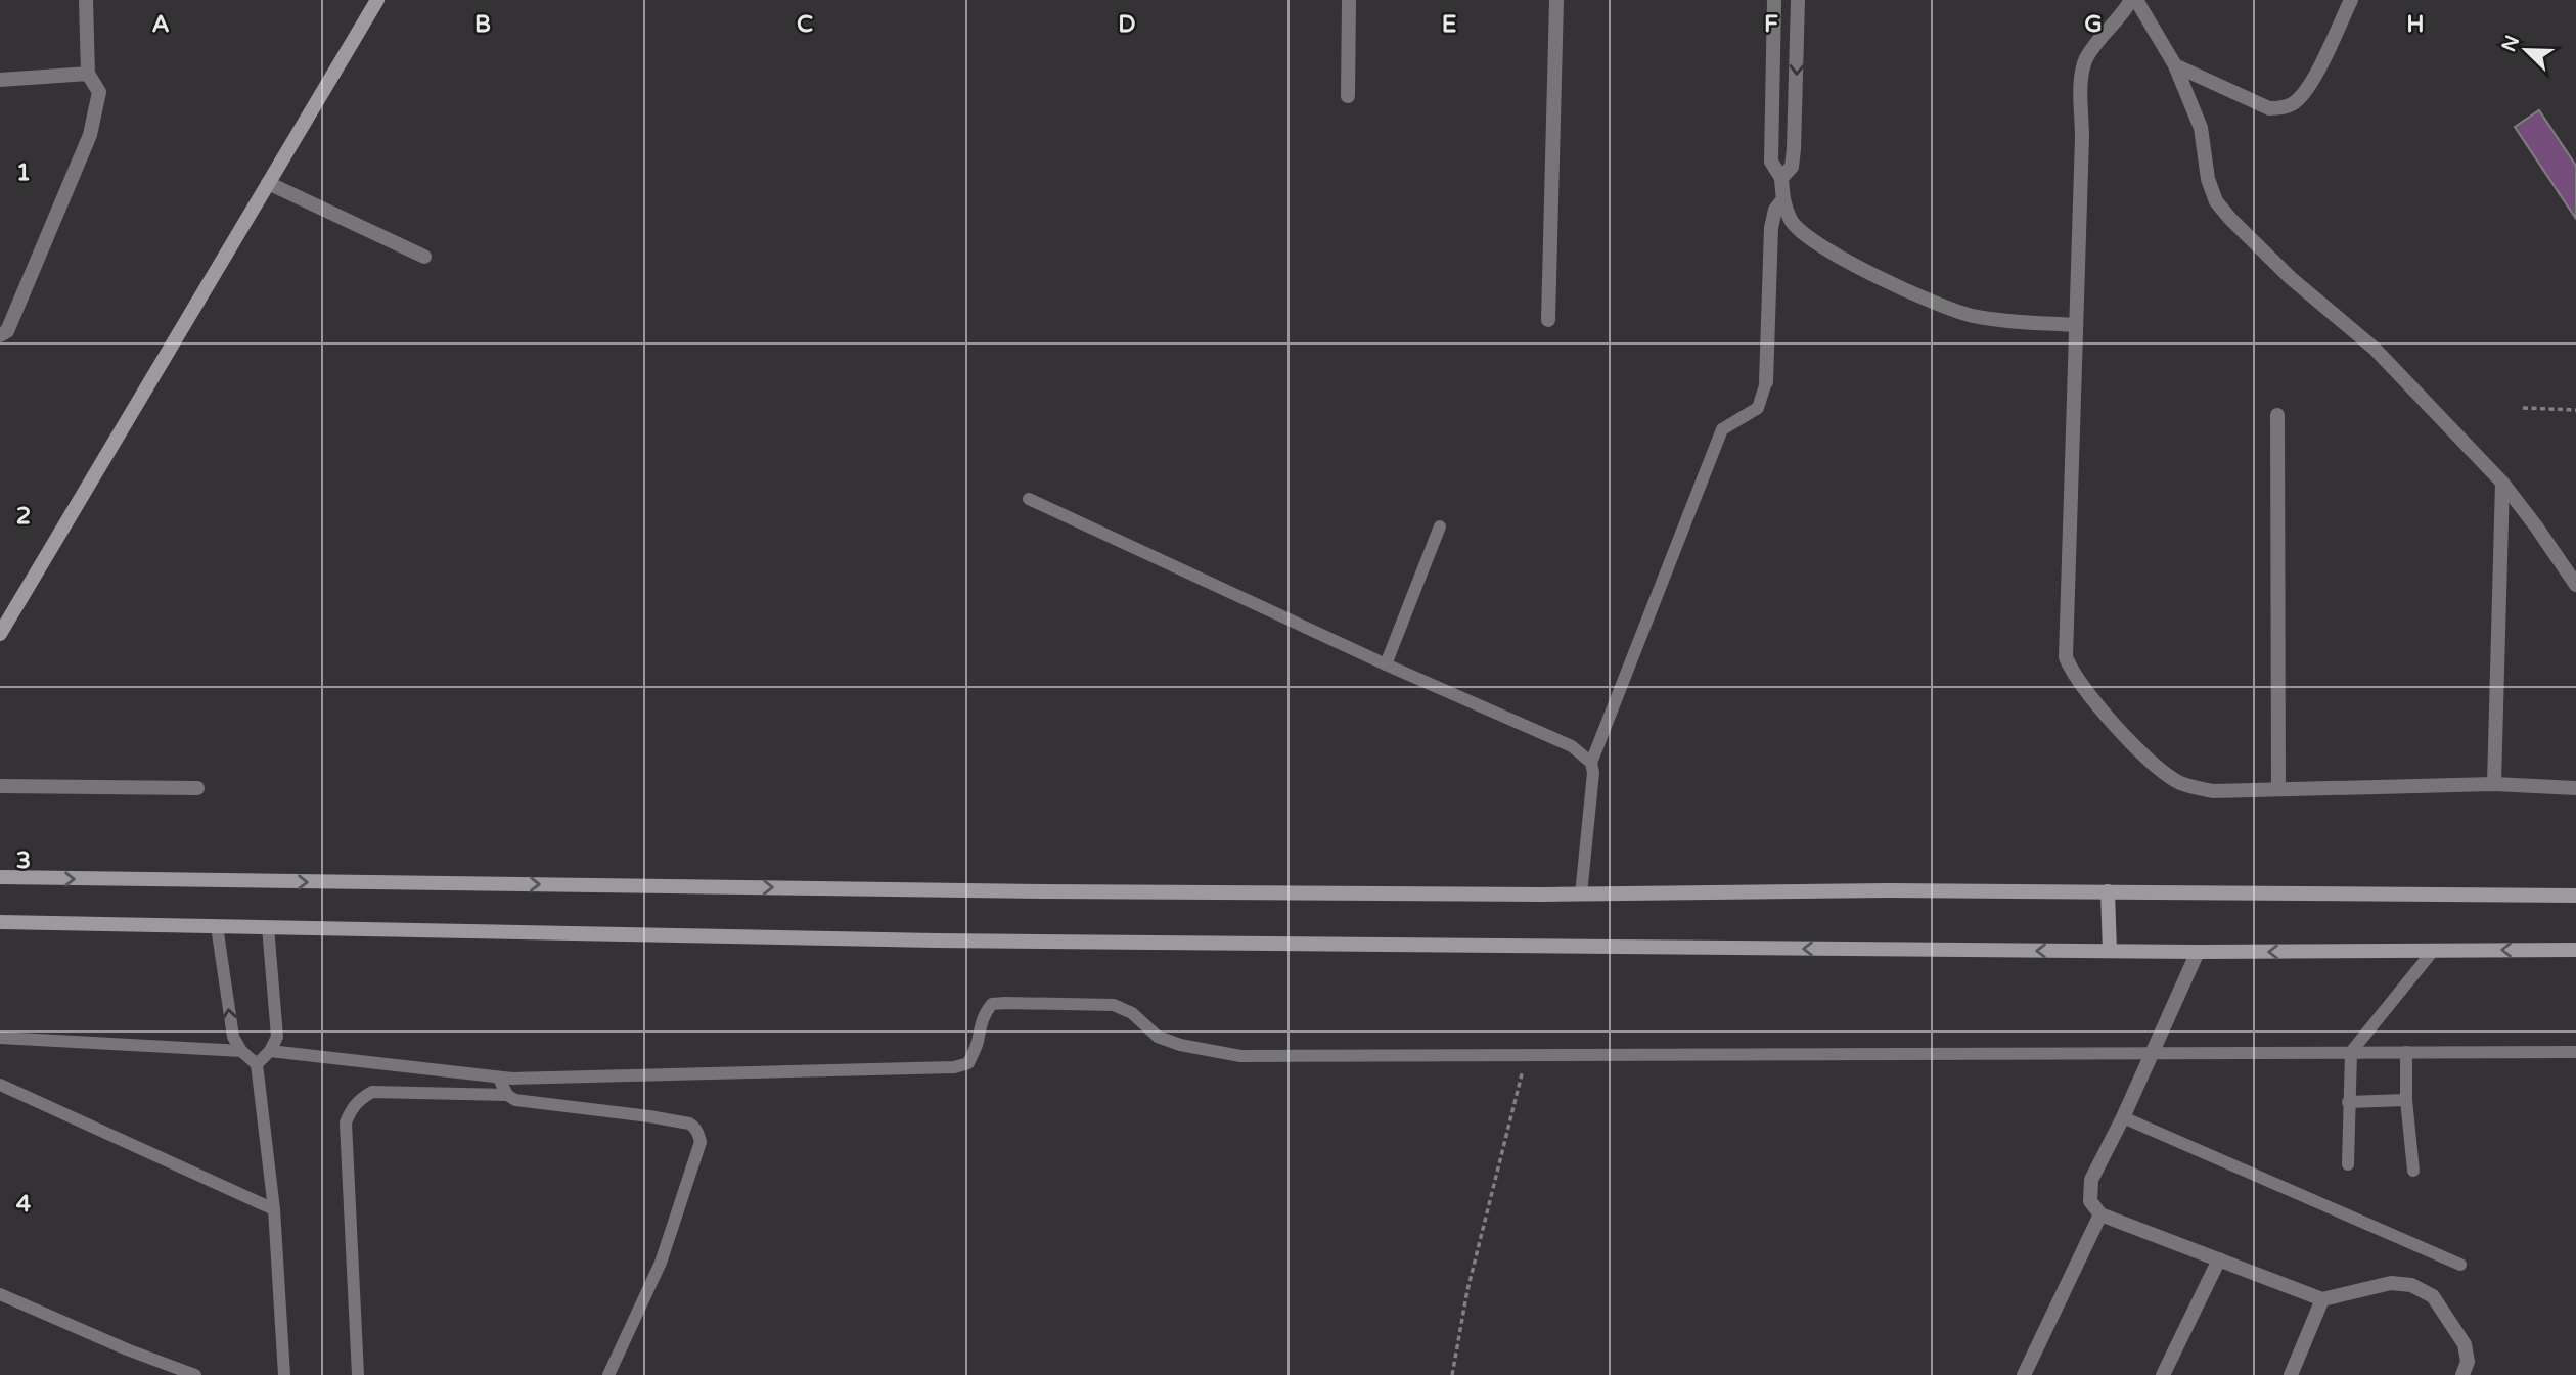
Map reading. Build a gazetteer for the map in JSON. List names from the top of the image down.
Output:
{
  "north": "top left",
  "grid": {
    "columns": [
      "A",
      "B",
      "C",
      "D",
      "E",
      "F",
      "G",
      "H"
    ],
    "rows": [
      "1",
      "2",
      "3",
      "4"
    ]
  }
}
